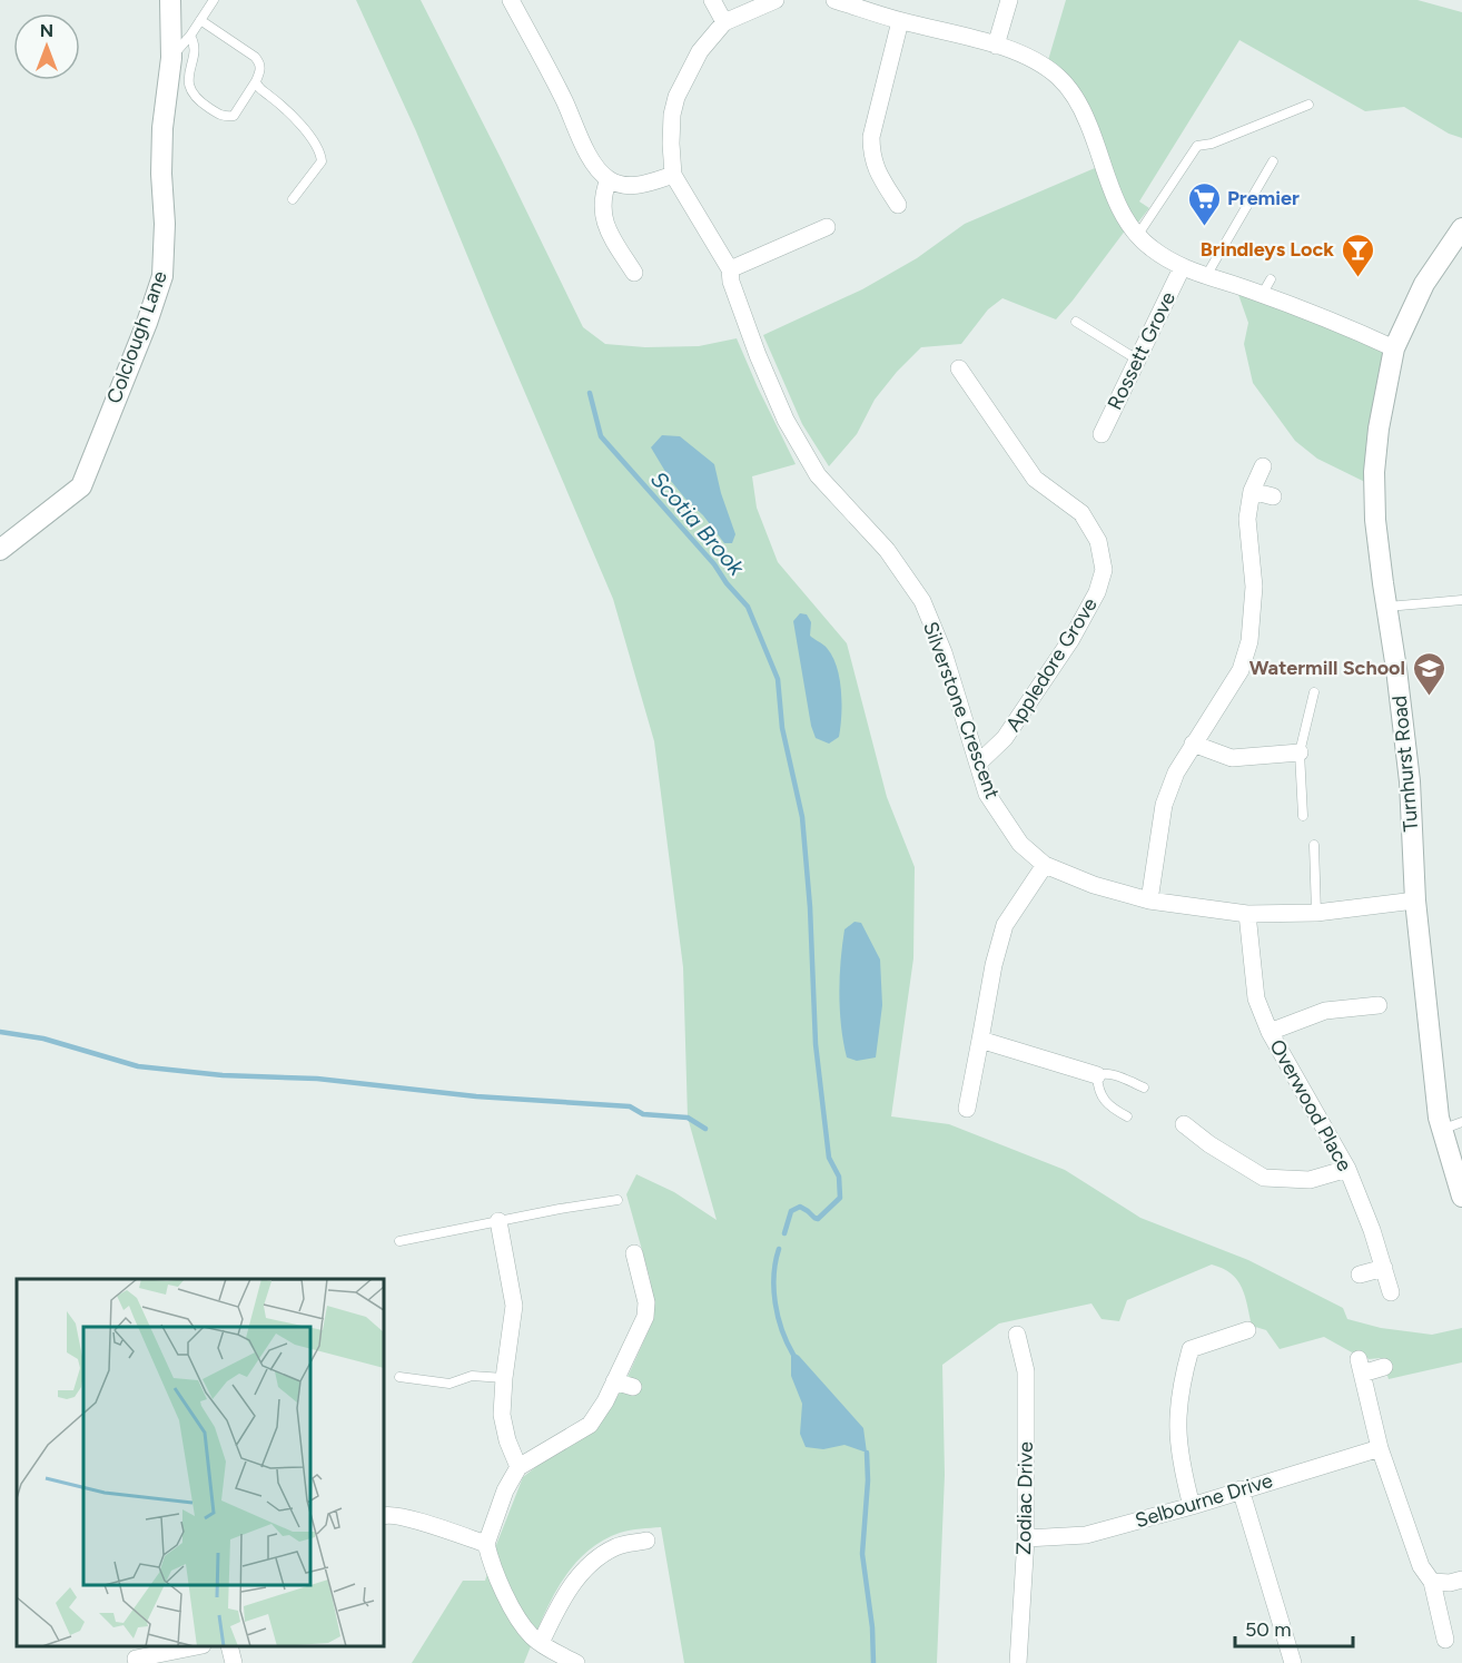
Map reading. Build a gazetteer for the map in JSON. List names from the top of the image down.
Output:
{
  "streets": {
    "street": [
      "Colclough Lane",
      "Rossett Grove",
      "Appledore Grove",
      "Silverstone Crescent",
      "Turnhurst Road",
      "Overwood Place",
      "Zodiac Drive",
      "Selbourne Drive"
    ]
  },
  "crossings": [
    ["Appledore Grove", "Silverstone Crescent"],
    ["Silverstone Crescent", "Turnhurst Road"],
    ["Silverstone Crescent", "Overwood Place"],
    ["Zodiac Drive", "Selbourne Drive"]
  ],
  "water": ["Scotia Brook"],
  "places": {
    "supermarket": ["Premier"],
    "bar": ["Brindleys Lock"],
    "school or university": ["Watermill School"]
  },
  "scale_bar": "50 m",
  "north": "top"
}
